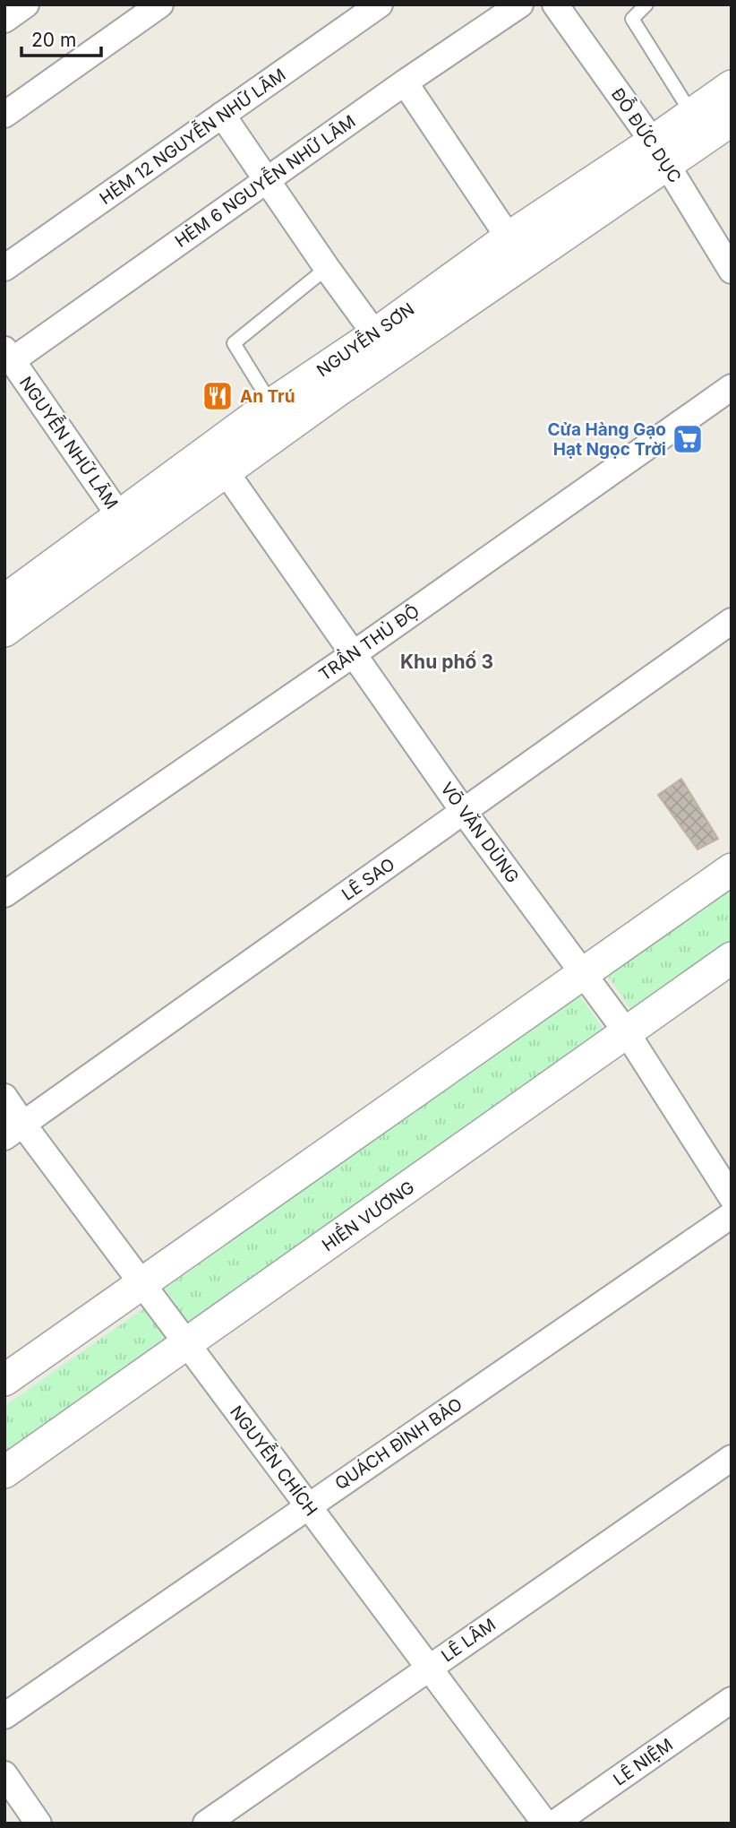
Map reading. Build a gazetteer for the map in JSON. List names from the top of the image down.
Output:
{
  "streets": {
    "street": [
      "ĐỖ ĐỨC DỤC",
      "HẺM 12 NGUYỄN NHỮ LÃM",
      "HẺM 6 NGUYỄN NHỮ LÃM",
      "NGUYỄN SƠN",
      "NGUYỄN NHỮ LÃM",
      "TRẦN THỦ ĐỘ",
      "VÕ VĂN DŨNG",
      "LÊ SAO",
      "HIỀN VƯƠNG",
      "QUÁCH ĐÌNH BẢO",
      "NGUYỄN CHÍCH",
      "LÊ LÂM",
      "LÊ NIỆM"
    ]
  },
  "crossings": [
    ["ĐỖ ĐỨC DỤC", "NGUYỄN SƠN"],
    ["HẺM 6 NGUYỄN NHỮ LÃM", "NGUYỄN NHỮ LÃM"],
    ["NGUYỄN SƠN", "NGUYỄN NHỮ LÃM"],
    ["NGUYỄN SƠN", "VÕ VĂN DŨNG"],
    ["TRẦN THỦ ĐỘ", "VÕ VĂN DŨNG"],
    ["VÕ VĂN DŨNG", "LÊ SAO"],
    ["VÕ VĂN DŨNG", "HIỀN VƯƠNG"],
    ["LÊ SAO", "NGUYỄN CHÍCH"],
    ["HIỀN VƯƠNG", "NGUYỄN CHÍCH"],
    ["QUÁCH ĐÌNH BẢO", "NGUYỄN CHÍCH"],
    ["NGUYỄN CHÍCH", "LÊ LÂM"]
  ],
  "districts": ["Khu phố 3"],
  "places": {
    "restaurant": ["An Trú"],
    "supermarket": ["Cửa Hàng Gạo Hạt Ngọc Trời"]
  },
  "scale_bar": "20 m"
}
